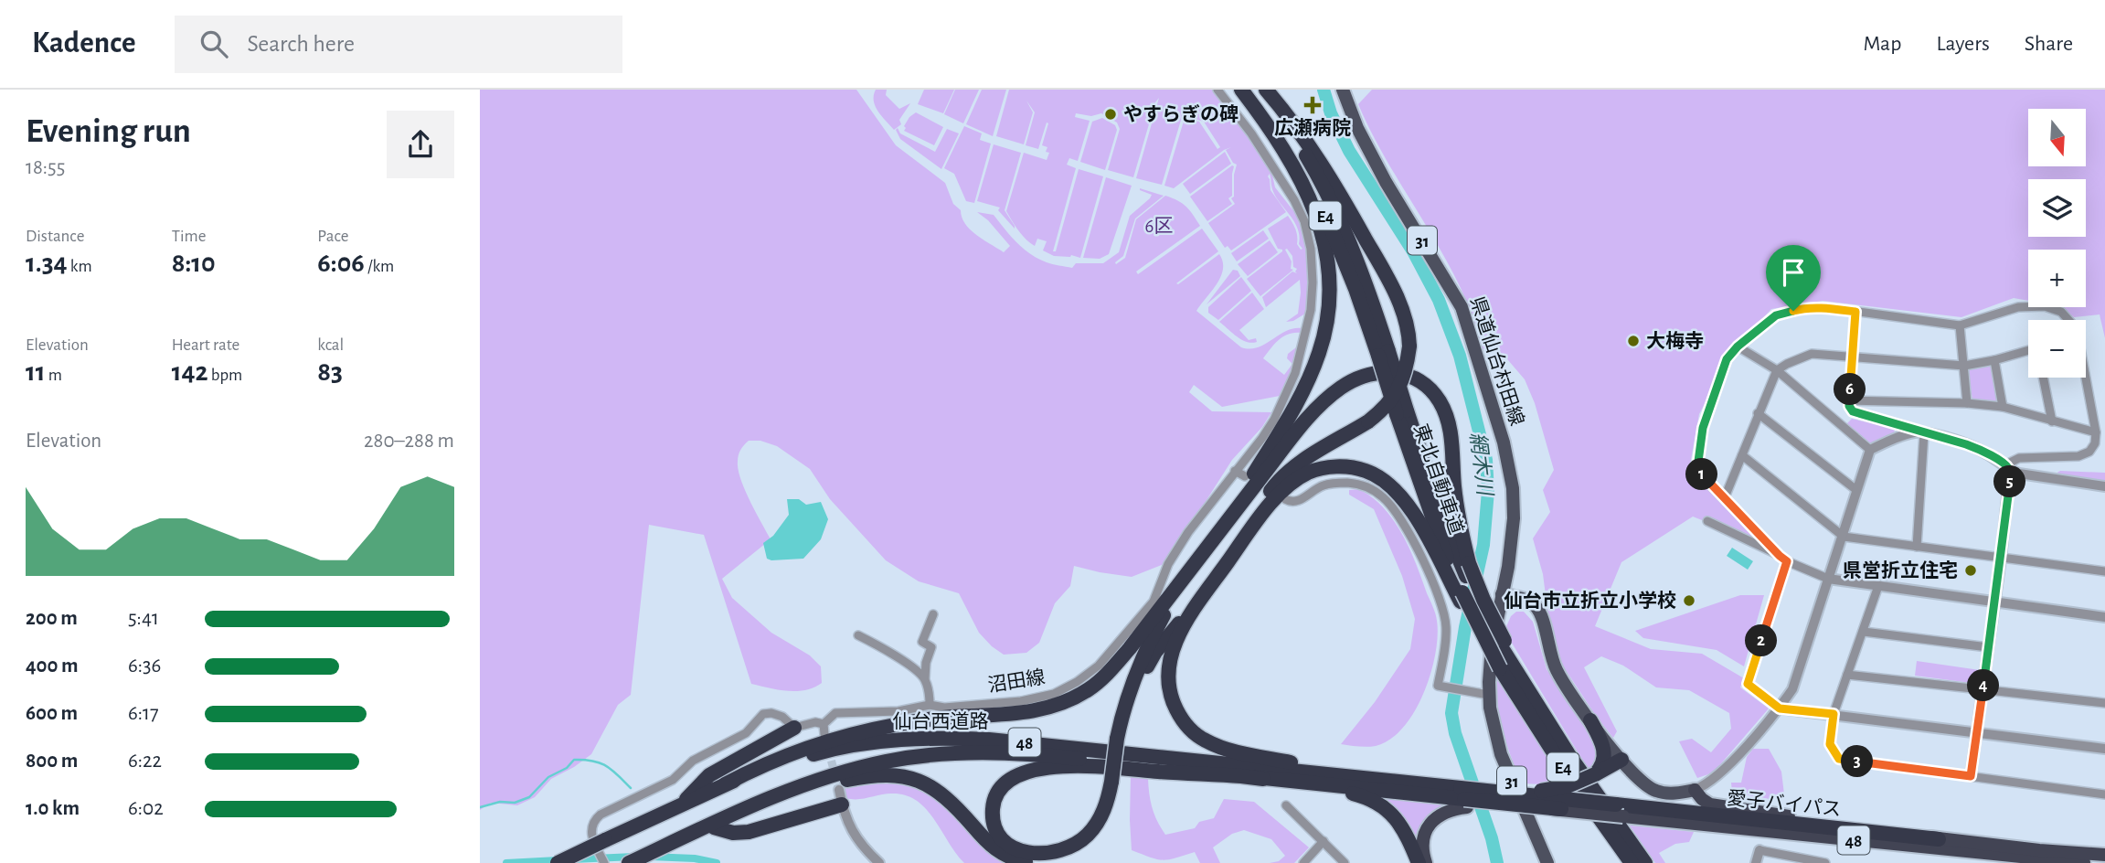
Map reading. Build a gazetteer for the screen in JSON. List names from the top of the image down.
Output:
{
  "streets": {
    "highway": [
      "E4",
      "東北自動車道",
      "仙台西道路",
      "48",
      "愛子バイパス"
    ],
    "main road": ["31", "県道仙台村田線"],
    "street": ["沼田線"]
  },
  "crossings": [
    ["E4", "東北自動車道"],
    ["仙台西道路", "愛子バイパス"]
  ],
  "water": ["網木川"],
  "parks": ["6区"],
  "places": {
    "health": ["広瀬病院"],
    "other": [
      "やすらぎの碑",
      "大梅寺",
      "県営折立住宅",
      "仙台市立折立小学校"
    ]
  },
  "north": "bottom",
  "page": {
    "header": "Kadence",
    "search": "Search here",
    "nav": ["Map", "Layers", "Share"],
    "heading": ["Evening run", "18:55"],
    "map_buttons": ["+", "−"],
    "stats": [
      ["Distance", "1.34 km"],
      ["Time", "8:10"],
      ["Pace", "6:06 /km"],
      ["Elevation", "11 m"],
      ["Heart rate", "142 bpm"],
      ["kcal", "83"]
    ],
    "pins": [
      "6",
      "1",
      "5",
      "2",
      "4",
      "3"
    ],
    "chart": ["Elevation", "280–288 m"],
    "list": [
      {
        "name": "200 m",
        "note": "5:41"
      },
      {
        "name": "400 m",
        "note": "6:36"
      },
      {
        "name": "600 m",
        "note": "6:17"
      },
      {
        "name": "800 m",
        "note": "6:22"
      },
      {
        "name": "1.0 km",
        "note": "6:02"
      }
    ]
  }
}
